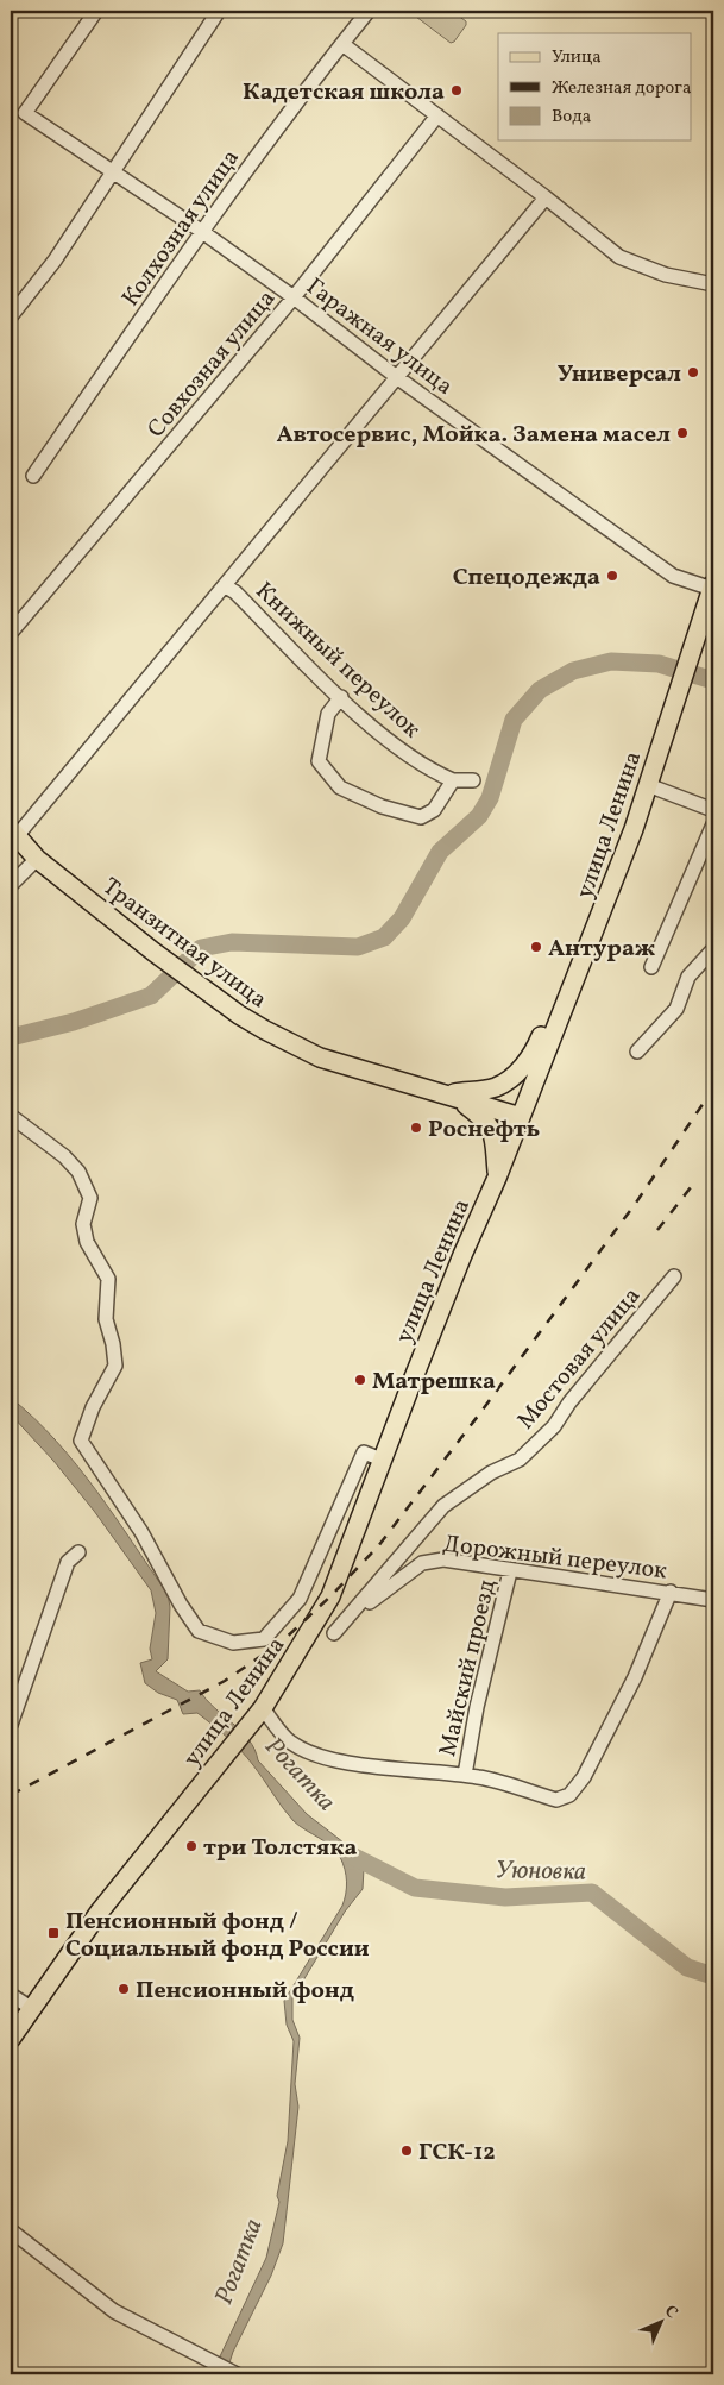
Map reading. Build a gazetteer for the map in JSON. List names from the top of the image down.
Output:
{
  "streets": {
    "main road": ["улица Ленина", "Транзитная улица"],
    "street": [
      "Колхозная улица",
      "Гаражная улица",
      "Совхозная улица",
      "Книжный переулок",
      "Мостовая улица",
      "Дорожный переулок",
      "Майский проезд"
    ]
  },
  "crossings": [
    ["Колхозная улица", "Гаражная улица"],
    ["Гаражная улица", "Совхозная улица"],
    ["Гаражная улица", "улица Ленина"],
    ["улица Ленина", "Транзитная улица"],
    ["Мостовая улица", "Дорожный переулок"],
    ["Дорожный переулок", "Майский проезд"]
  ],
  "water": ["Рогатка", "Уюновка"],
  "places": {
    "other": [
      "Кадетская школа",
      "Универсал",
      "Автосервис, Мойка. Замена масел",
      "Спецодежда",
      "Антураж",
      "Роснефть",
      "Матрешка",
      "три Толстяка",
      "Пенсионный фонд",
      "ГСК-12"
    ],
    "transit": ["Пенсионный фонд / Социальный фонд России"]
  },
  "legend": ["Улица", "Железная дорога", "Вода"],
  "north": "top right"
}
